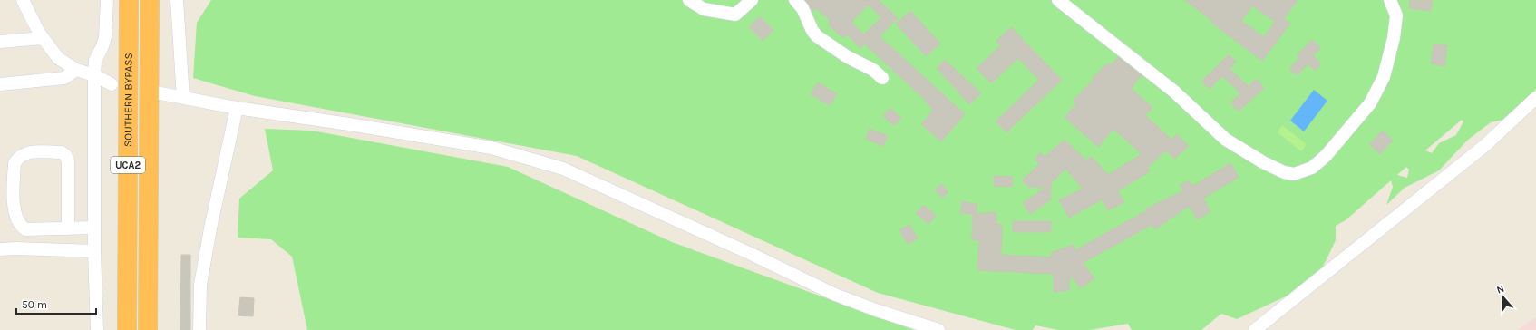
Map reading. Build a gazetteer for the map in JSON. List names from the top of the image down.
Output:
{
  "streets": {
    "highway": ["SOUTHERN BYPASS", "UCA2"]
  },
  "scale_bar": "50 m",
  "north": "top"
}
